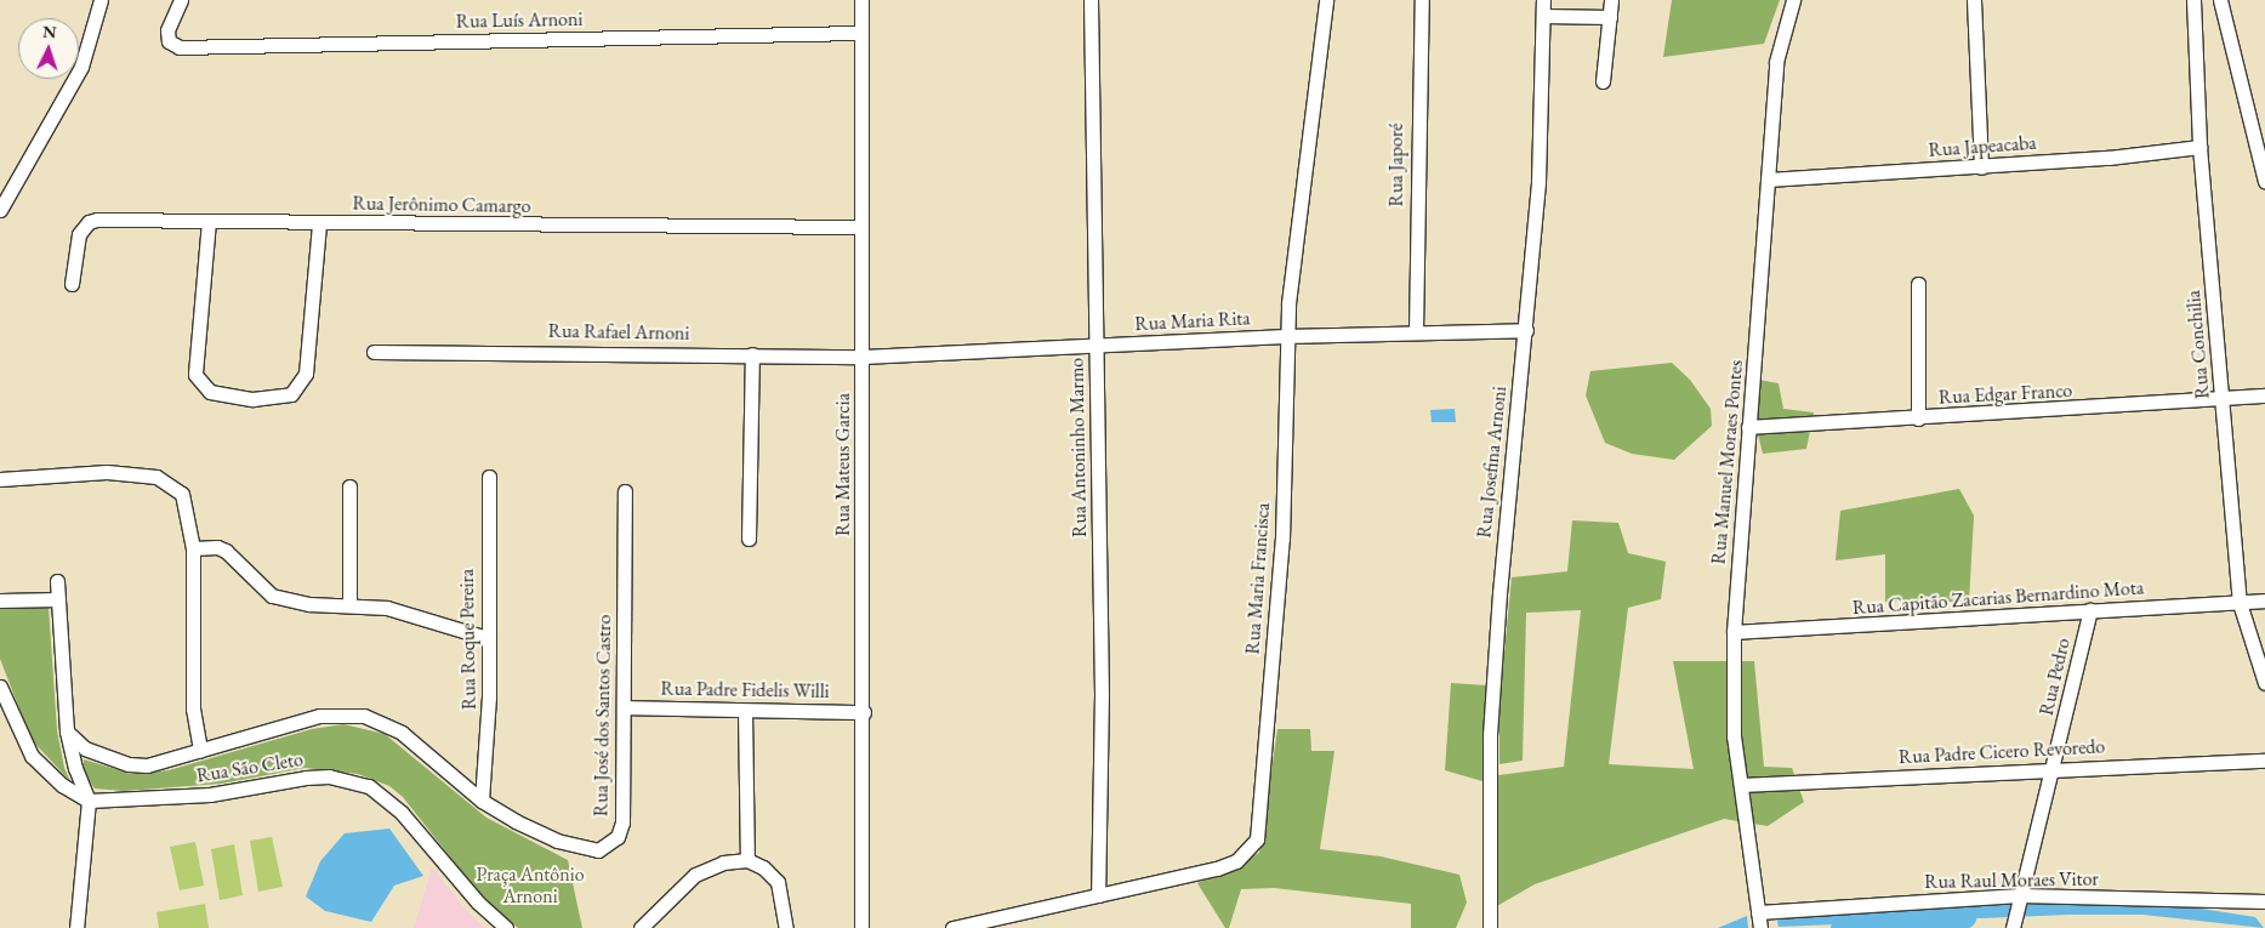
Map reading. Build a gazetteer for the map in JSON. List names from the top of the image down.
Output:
{
  "streets": {
    "street": [
      "Rua Luís Arnoni",
      "Rua Japeacaba",
      "Rua Japoré",
      "Rua Jerônimo Camargo",
      "Rua Maria Rita",
      "Rua Rafael Arnoni",
      "Rua Conchilia",
      "Rua Edgar Franco",
      "Rua Antoninho Marmo",
      "Rua Josefina Arnoni",
      "Rua Manuel Moraes Pontes",
      "Rua Mateus Garcia",
      "Rua Maria Francisca",
      "Rua Capitão Zacarias Bernardino Mota",
      "Rua Roque Pereira",
      "Rua Pedro",
      "Rua Padre Fidelis Willi",
      "Rua José dos Santos Castro",
      "Rua Padre Cicero Revoredo",
      "Rua São Cleto",
      "Rua Raul Moraes Vitor"
    ]
  },
  "crossings": [
    ["Rua Luís Arnoni", "Rua Mateus Garcia"],
    ["Rua Japeacaba", "Rua Conchilia"],
    ["Rua Japeacaba", "Rua Manuel Moraes Pontes"],
    ["Rua Japoré", "Rua Maria Rita"],
    ["Rua Jerônimo Camargo", "Rua Mateus Garcia"],
    ["Rua Maria Rita", "Rua Rafael Arnoni"],
    ["Rua Maria Rita", "Rua Antoninho Marmo"],
    ["Rua Maria Rita", "Rua Josefina Arnoni"],
    ["Rua Maria Rita", "Rua Mateus Garcia"],
    ["Rua Maria Rita", "Rua Maria Francisca"],
    ["Rua Rafael Arnoni", "Rua Mateus Garcia"],
    ["Rua Conchilia", "Rua Edgar Franco"],
    ["Rua Conchilia", "Rua Capitão Zacarias Bernardino Mota"],
    ["Rua Edgar Franco", "Rua Manuel Moraes Pontes"],
    ["Rua Antoninho Marmo", "Rua Maria Francisca"],
    ["Rua Manuel Moraes Pontes", "Rua Capitão Zacarias Bernardino Mota"],
    ["Rua Manuel Moraes Pontes", "Rua Padre Cicero Revoredo"],
    ["Rua Manuel Moraes Pontes", "Rua Raul Moraes Vitor"],
    ["Rua Mateus Garcia", "Rua Padre Fidelis Willi"],
    ["Rua Capitão Zacarias Bernardino Mota", "Rua Pedro"],
    ["Rua Roque Pereira", "Rua José dos Santos Castro"],
    ["Rua Pedro", "Rua Padre Cicero Revoredo"],
    ["Rua Pedro", "Rua Raul Moraes Vitor"],
    ["Rua Padre Fidelis Willi", "Rua José dos Santos Castro"]
  ],
  "parks": ["Praça Antônio Arnoni"],
  "north": "top"
}
